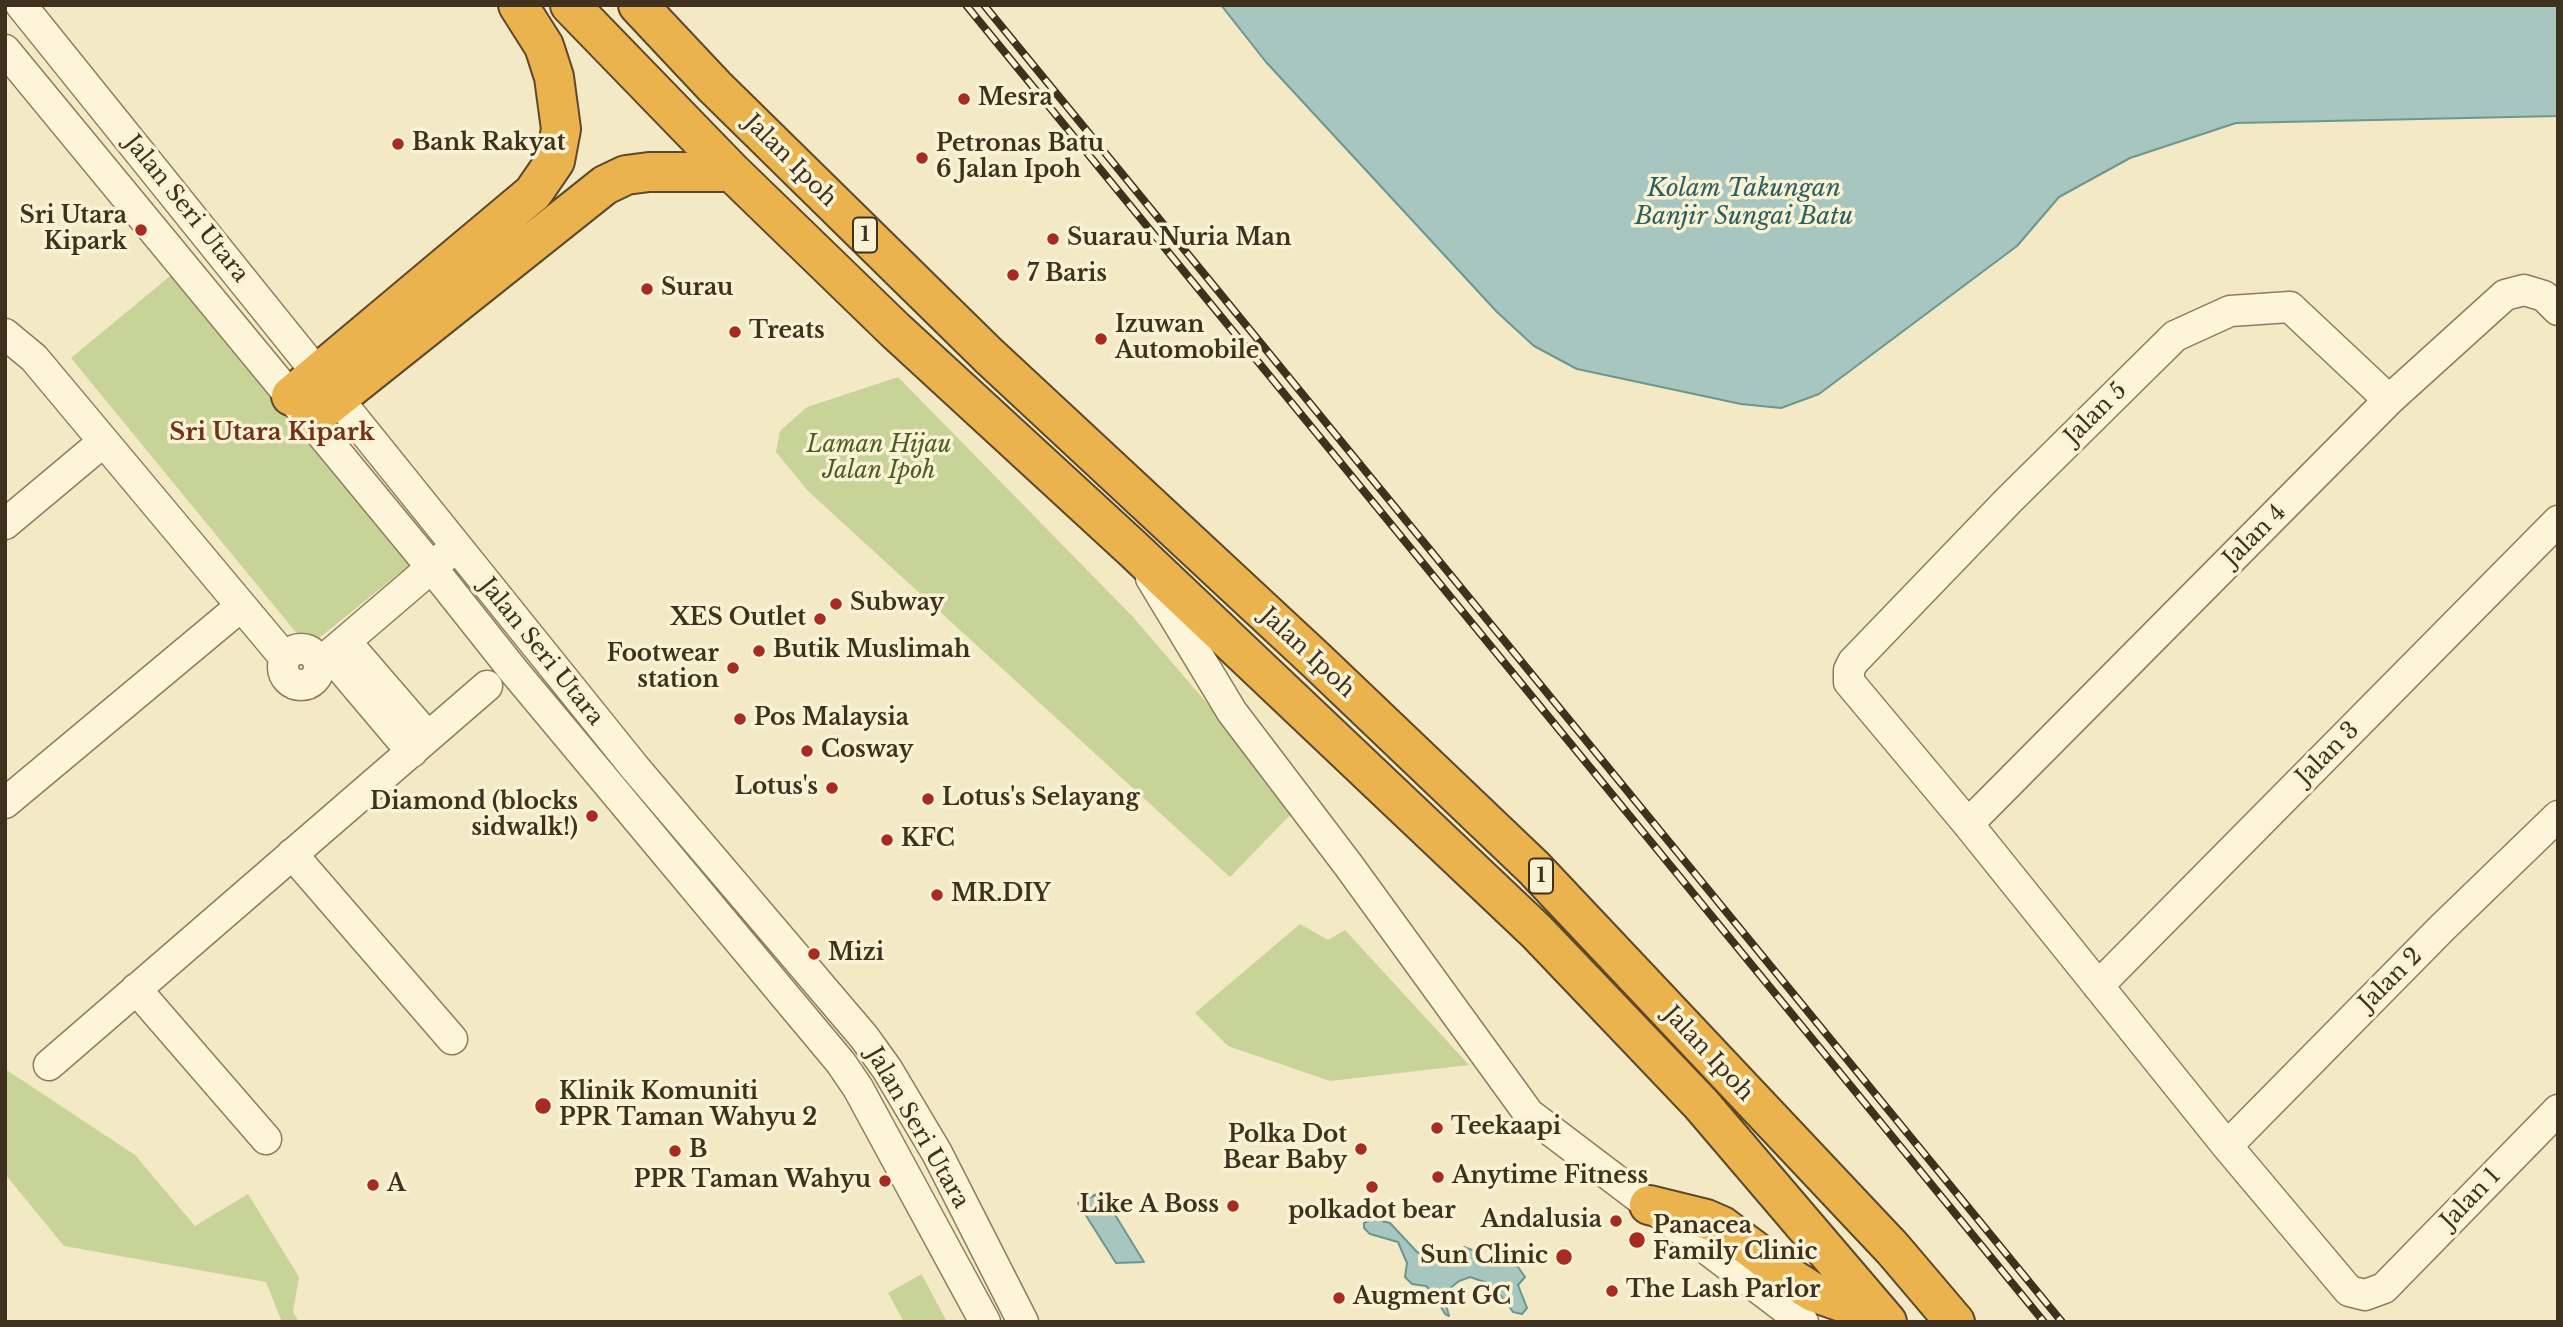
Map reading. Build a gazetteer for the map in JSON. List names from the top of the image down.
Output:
{
  "streets": {
    "highway": ["Jalan Ipoh", "1"],
    "street": [
      "Jalan Seri Utara",
      "Jalan 5",
      "Jalan 4",
      "Jalan 3",
      "Jalan 2",
      "Jalan 1"
    ]
  },
  "crossings": [
    ["Jalan 5", "Jalan 4"],
    ["Jalan 2", "Jalan 1"]
  ],
  "districts": ["Sri Utara Kipark"],
  "water": ["Kolam Takungan Banjir Sungai Batu"],
  "parks": ["Laman Hijau Jalan Ipoh"],
  "places": [
    "Mesra",
    "Bank Rakyat",
    "Petronas Batu 6 Jalan Ipoh",
    "Sri Utara Kipark",
    "Suarau Nuria Man",
    "7 Baris",
    "Surau",
    "Treats",
    "Izuwan Automobile",
    "Subway",
    "XES Outlet",
    "Butik Muslimah",
    "Footwear station",
    "Pos Malaysia",
    "Cosway",
    "Lotus's",
    "Lotus's Selayang",
    "Diamond (blocks sidwalk!)",
    "KFC",
    "MR.DIY",
    "Mizi",
    "Klinik Komuniti PPR Taman Wahyu 2",
    "Teekaapi",
    "Polka Dot Bear Baby",
    "B",
    "Anytime Fitness",
    "PPR Taman Wahyu",
    "A",
    "polkadot bear",
    "Like A Boss",
    "Andalusia",
    "Panacea Family Clinic",
    "Sun Clinic",
    "The Lash Parlor",
    "Augment GC"
  ]
}
